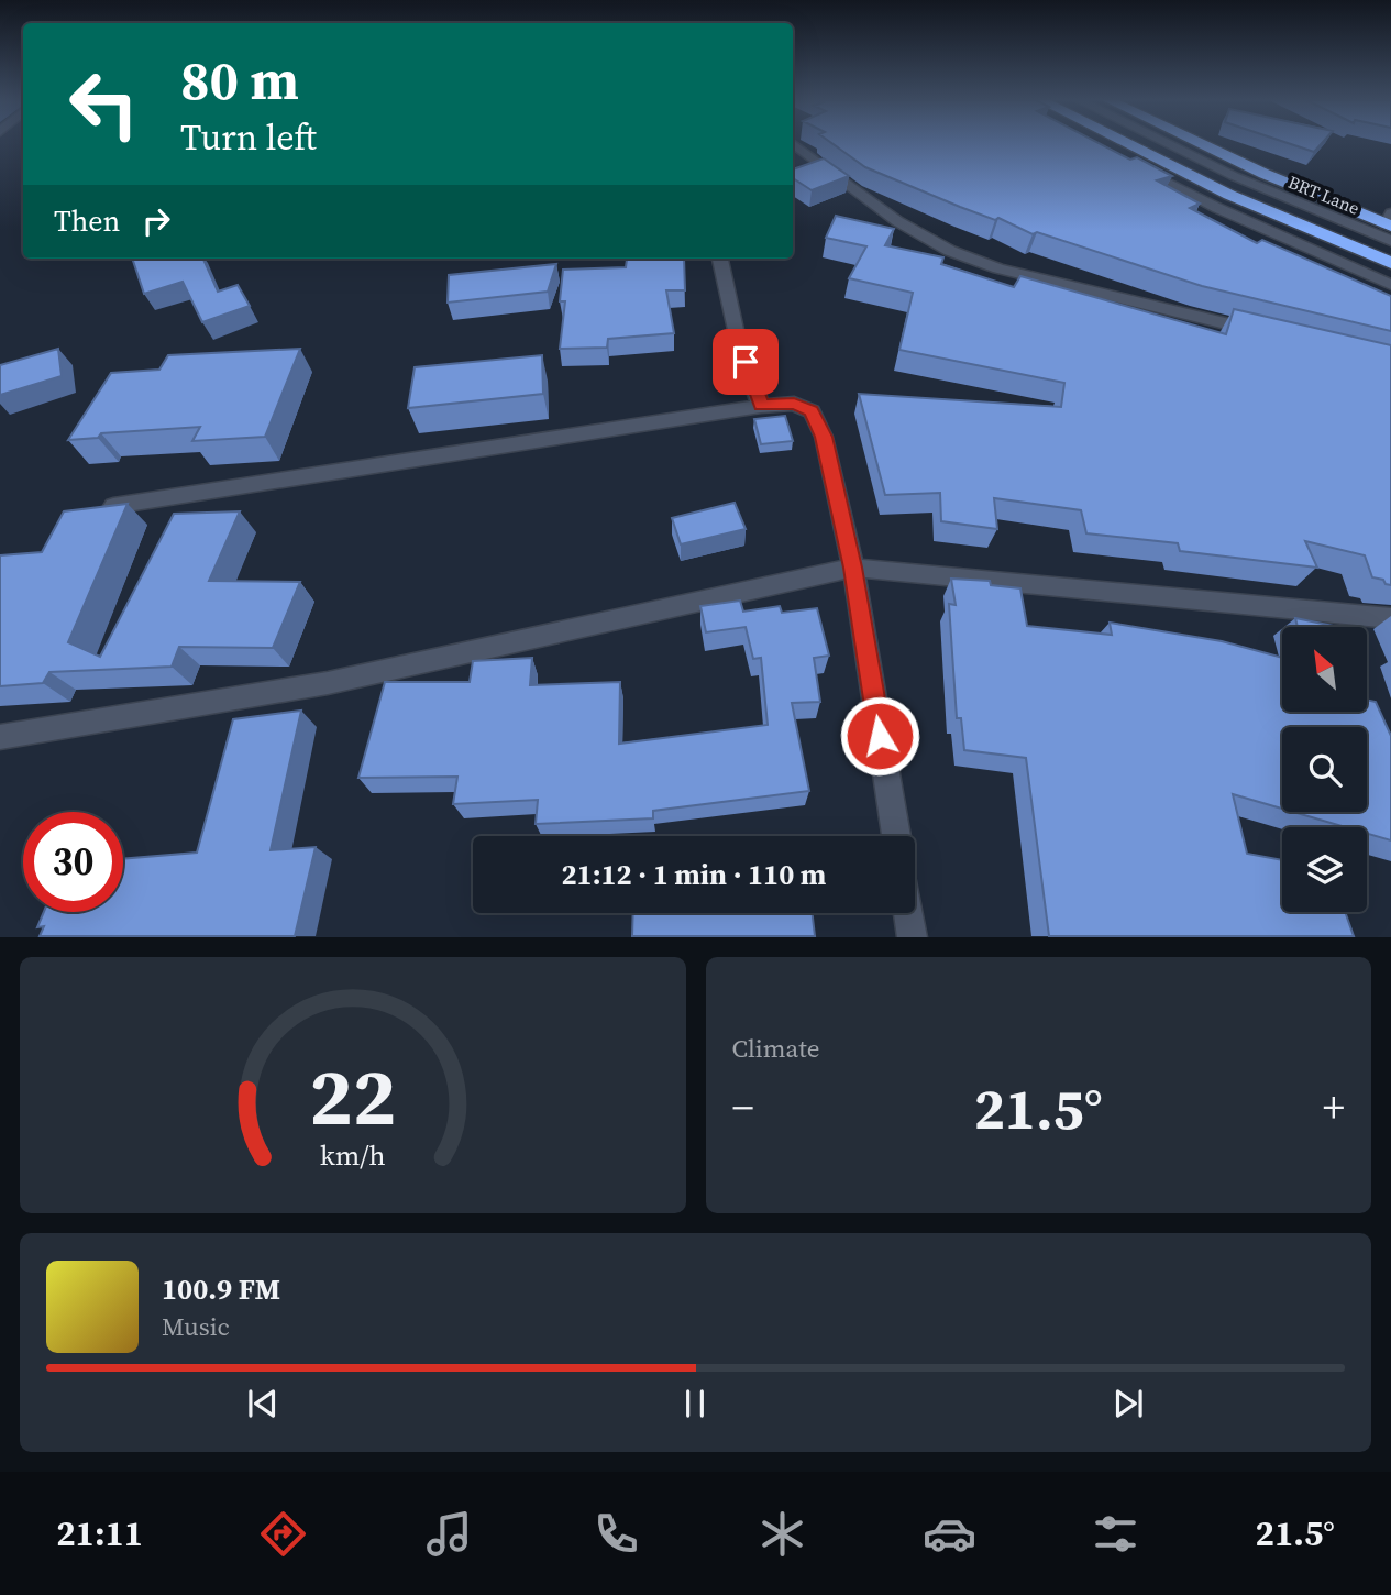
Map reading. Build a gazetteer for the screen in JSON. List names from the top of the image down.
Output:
{
  "streets": {
    "street": ["BRT Lane"]
  },
  "north": "top left",
  "page": {
    "turn": ["80 m", "Turn left"],
    "then": "Then",
    "limit": "30",
    "trip": "21:12 · 1 min · 110 m",
    "tile": "Climate",
    "heat": ["−", "21.5°", "+"],
    "song": ["100.9 FM", "Music"],
    "tabs": ["21:11", "21.5°"],
    "gauge": ["22", "km/h"]
  }
}
